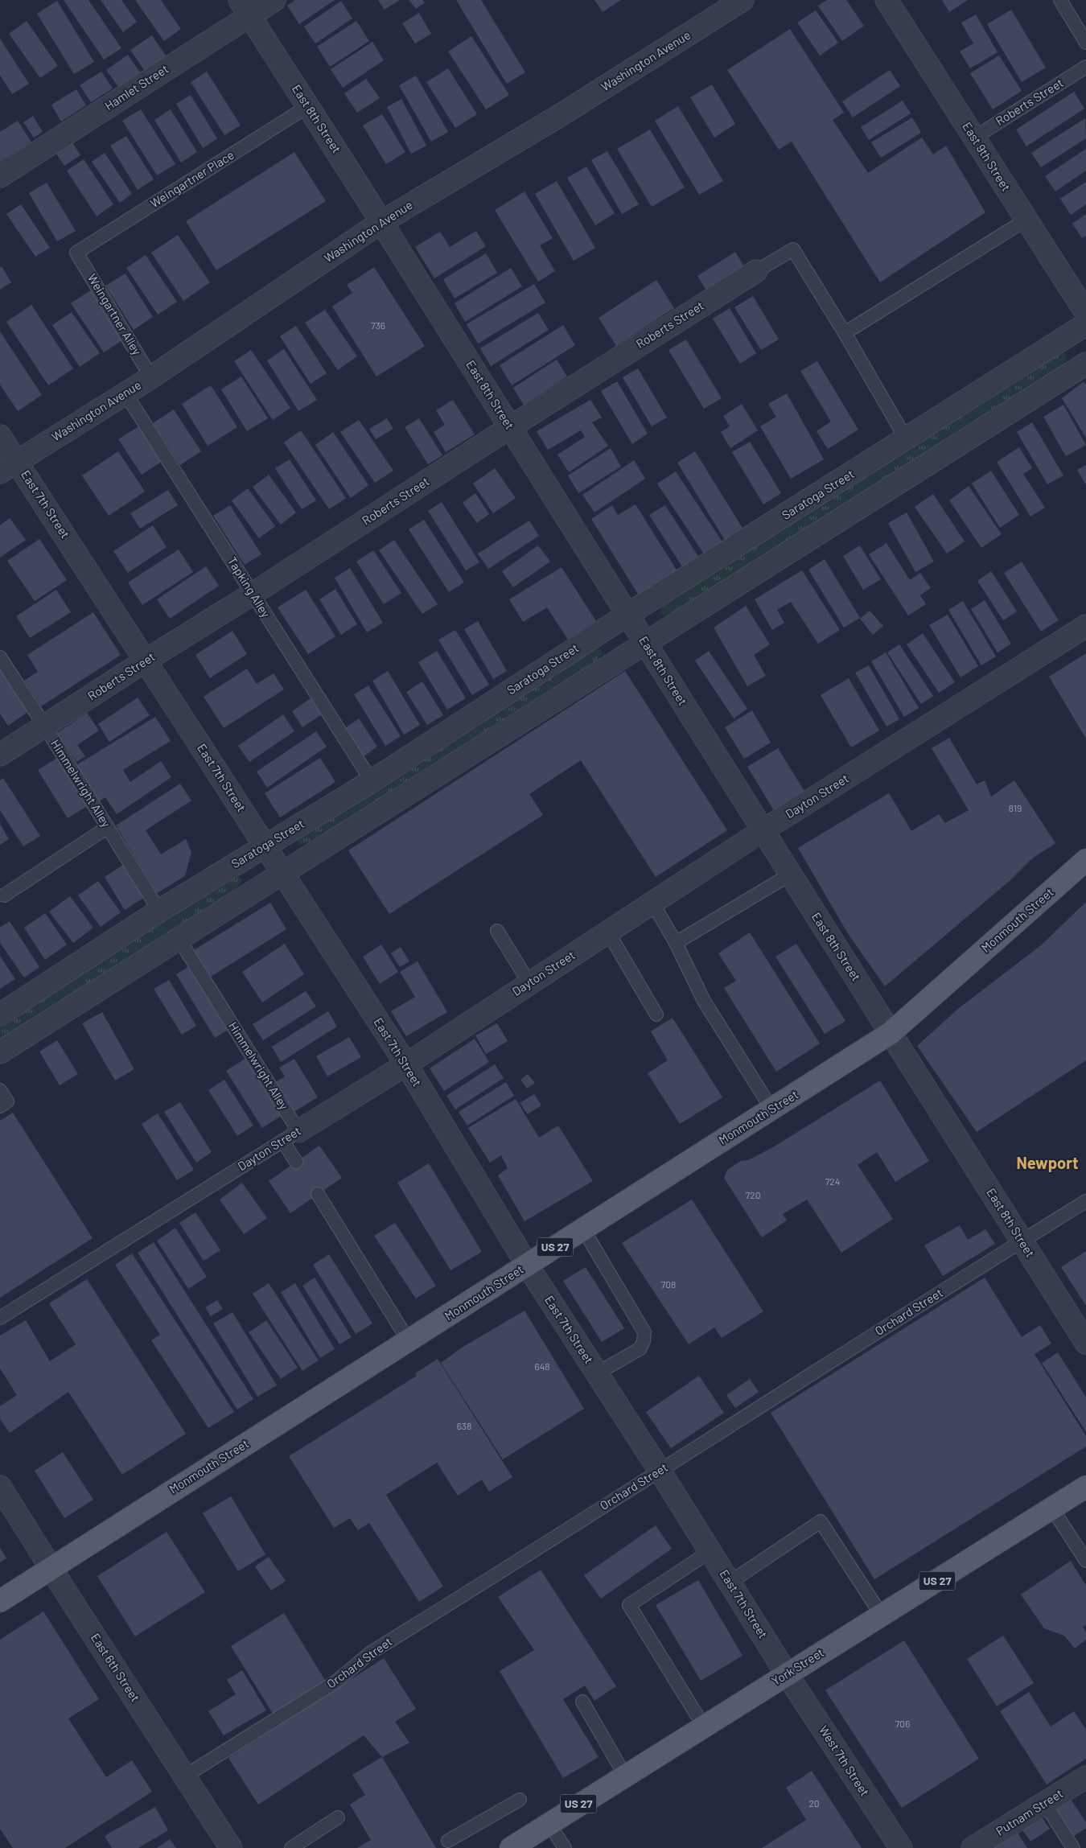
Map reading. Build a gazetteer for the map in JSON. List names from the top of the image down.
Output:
{
  "streets": {
    "main road": ["Monmouth Street", "US 27", "York Street"],
    "street": [
      "Washington Avenue",
      "Hamlet Street",
      "Roberts Street",
      "East 8th Street",
      "East 9th Street",
      "Saratoga Street",
      "East 7th Street",
      "Dayton Street",
      "East 6th Street",
      "West 7th Street",
      "Putnam Street"
    ],
    "lane": [
      "Weingartner Place",
      "Weingartner Alley",
      "Tapking Alley",
      "Himmelwright Alley",
      "Orchard Street"
    ]
  },
  "crossings": [
    ["Washington Avenue", "East 8th Street"],
    ["Washington Avenue", "Weingartner Alley"],
    ["Washington Avenue", "East 7th Street"],
    ["Washington Avenue", "Tapking Alley"],
    ["Hamlet Street", "East 8th Street"],
    ["Roberts Street", "East 8th Street"],
    ["Roberts Street", "East 9th Street"],
    ["Roberts Street", "East 7th Street"],
    ["Roberts Street", "Tapking Alley"],
    ["Roberts Street", "Himmelwright Alley"],
    ["East 8th Street", "Weingartner Place"],
    ["East 8th Street", "Saratoga Street"],
    ["East 8th Street", "Dayton Street"],
    ["East 8th Street", "Monmouth Street"],
    ["East 8th Street", "Orchard Street"],
    ["Weingartner Place", "Weingartner Alley"],
    ["Saratoga Street", "East 7th Street"],
    ["Saratoga Street", "Tapking Alley"],
    ["Saratoga Street", "Himmelwright Alley"],
    ["East 7th Street", "Dayton Street"],
    ["East 7th Street", "Monmouth Street"],
    ["East 7th Street", "Orchard Street"],
    ["East 7th Street", "York Street"],
    ["East 7th Street", "West 7th Street"],
    ["Himmelwright Alley", "Dayton Street"],
    ["Monmouth Street", "East 6th Street"],
    ["Orchard Street", "East 6th Street"],
    ["York Street", "West 7th Street"]
  ],
  "districts": ["Newport"],
  "house_numbers": [
    "736",
    "819",
    "724",
    "720",
    "708",
    "648",
    "638",
    "706",
    "20"
  ]
}
